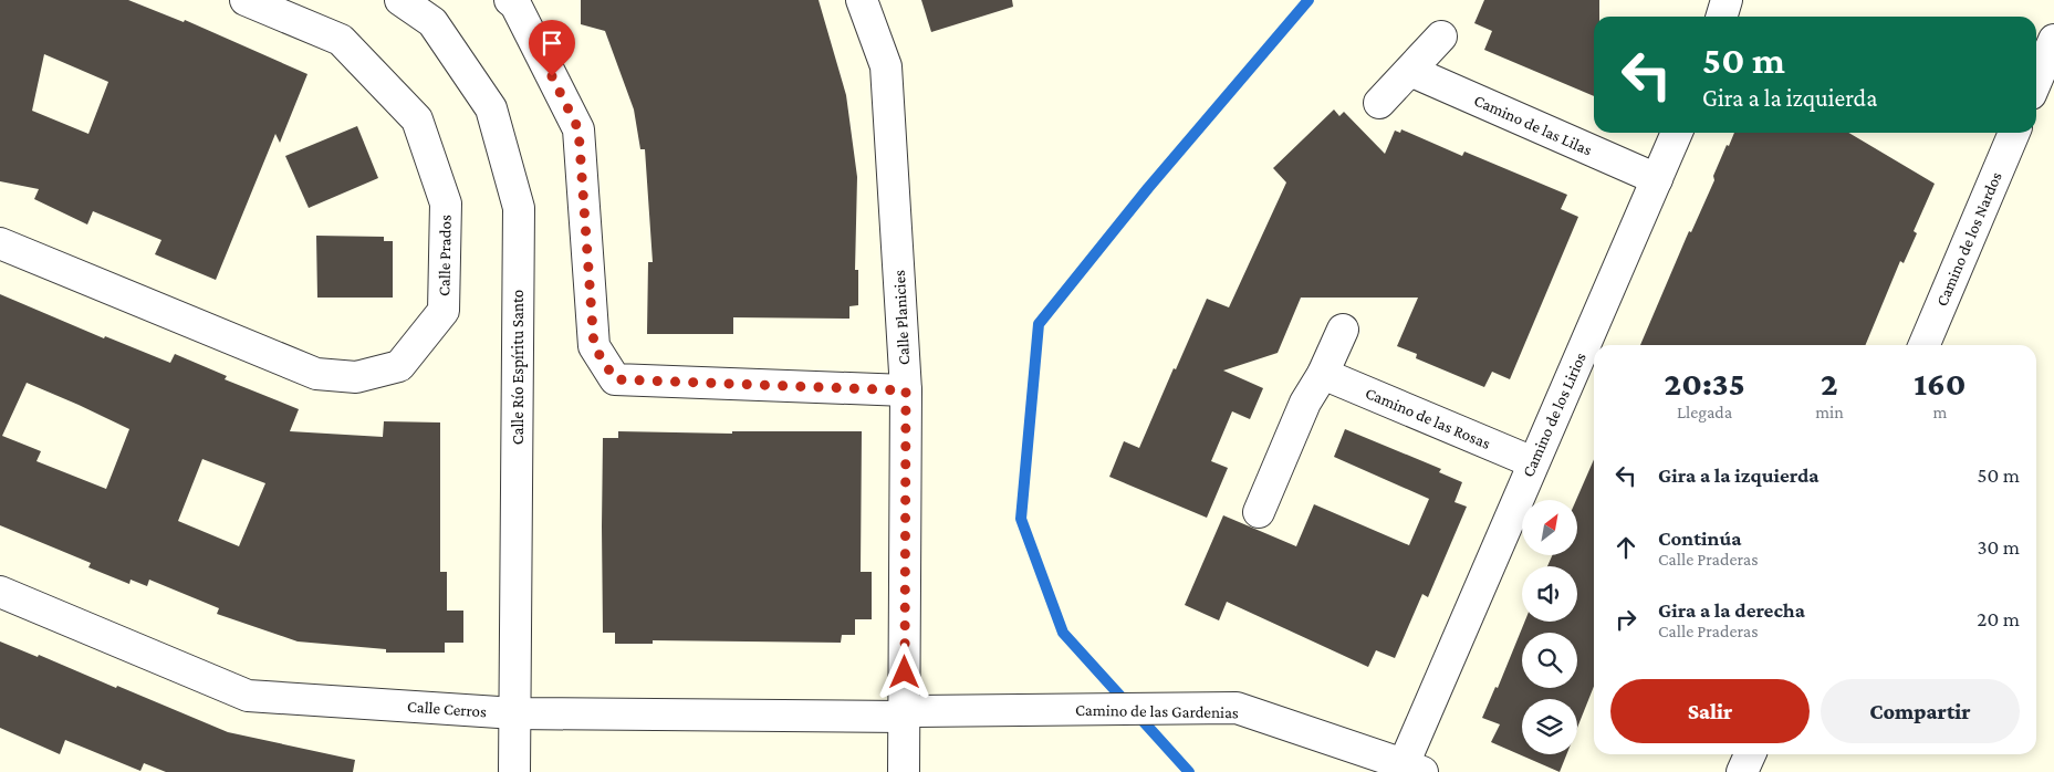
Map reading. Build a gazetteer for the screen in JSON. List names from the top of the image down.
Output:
{
  "streets": {
    "street": [
      "Camino de las Lilas",
      "Camino de los Nardos",
      "Calle Prados",
      "Calle Planicies",
      "Calle Río Espíritu Santo",
      "Camino de los Lirios",
      "Camino de las Rosas",
      "Calle Cerros",
      "Camino de las Gardenias"
    ]
  },
  "crossings": [
    ["Camino de las Lilas", "Camino de los Lirios"],
    ["Calle Planicies", "Calle Cerros"],
    ["Calle Planicies", "Camino de las Gardenias"],
    ["Calle Río Espíritu Santo", "Calle Cerros"],
    ["Camino de los Lirios", "Camino de las Rosas"],
    ["Camino de los Lirios", "Camino de las Gardenias"],
    ["Calle Cerros", "Camino de las Gardenias"]
  ],
  "north": "top right",
  "page": {
    "turn": ["50 m", "Gira a la izquierda"],
    "eta": [
      "20:35",
      "Llegada",
      "2",
      "min",
      "160",
      "m"
    ],
    "list": [
      {
        "name": "Gira a la izquierda",
        "value": "50 m"
      },
      {
        "name": "Continúa",
        "note": "Calle Praderas",
        "value": "30 m"
      },
      {
        "name": "Gira a la derecha",
        "note": "Calle Praderas",
        "value": "20 m"
      }
    ],
    "buttons": ["Salir", "Compartir"]
  }
}
